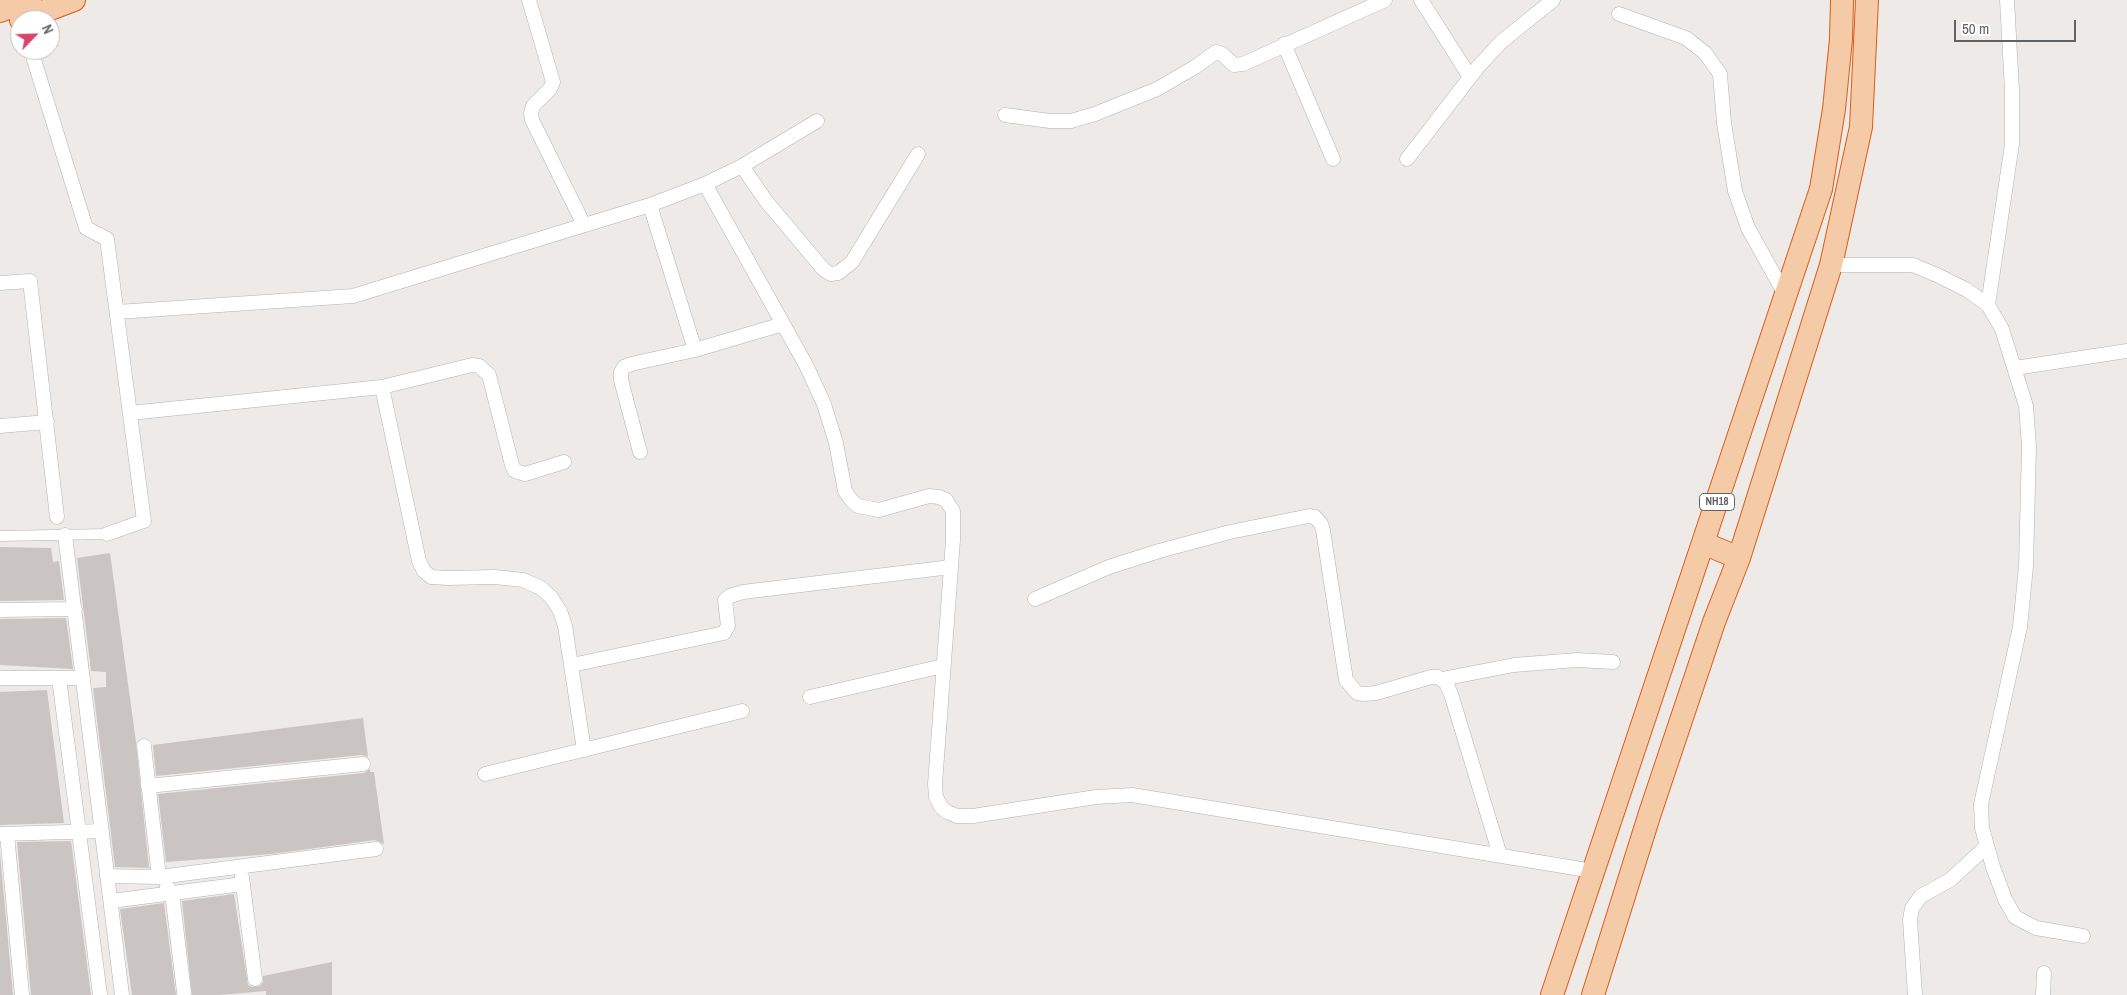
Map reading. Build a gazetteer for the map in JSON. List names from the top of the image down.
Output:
{
  "streets": {
    "highway": ["NH18"]
  },
  "scale_bar": "50 m",
  "north": "top right"
}
